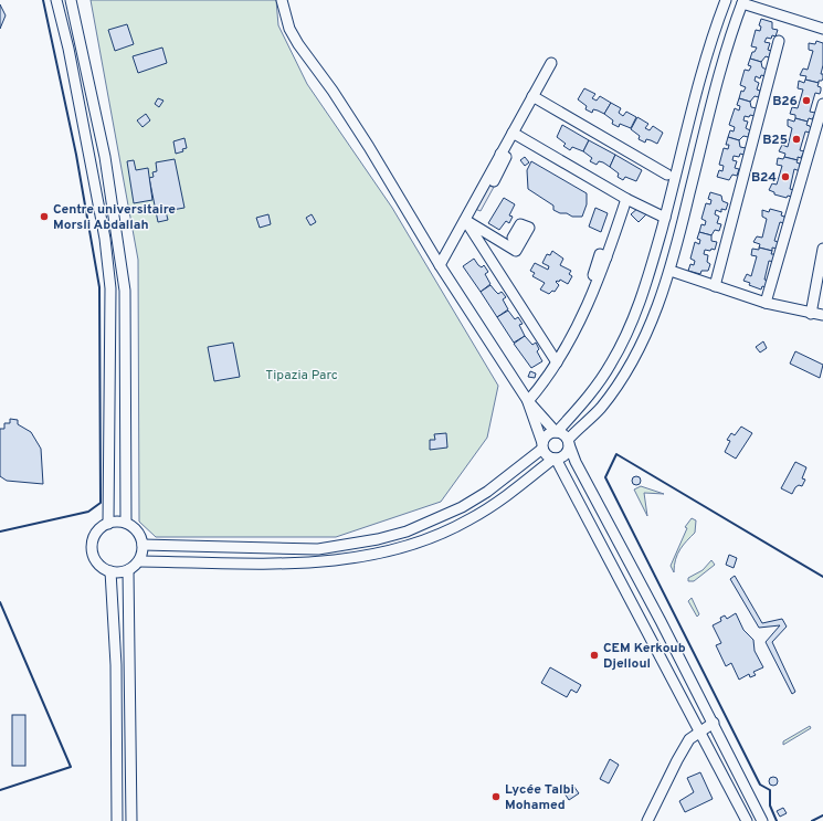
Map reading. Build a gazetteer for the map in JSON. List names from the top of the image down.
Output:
{
  "parks": ["Tipazia Parc"],
  "places": [
    "B26",
    "B25",
    "B24",
    "Centre universitaire Morsli Abdallah",
    "CEM Kerkoub Djelloul",
    "Lycée Talbi Mohamed"
  ]
}
